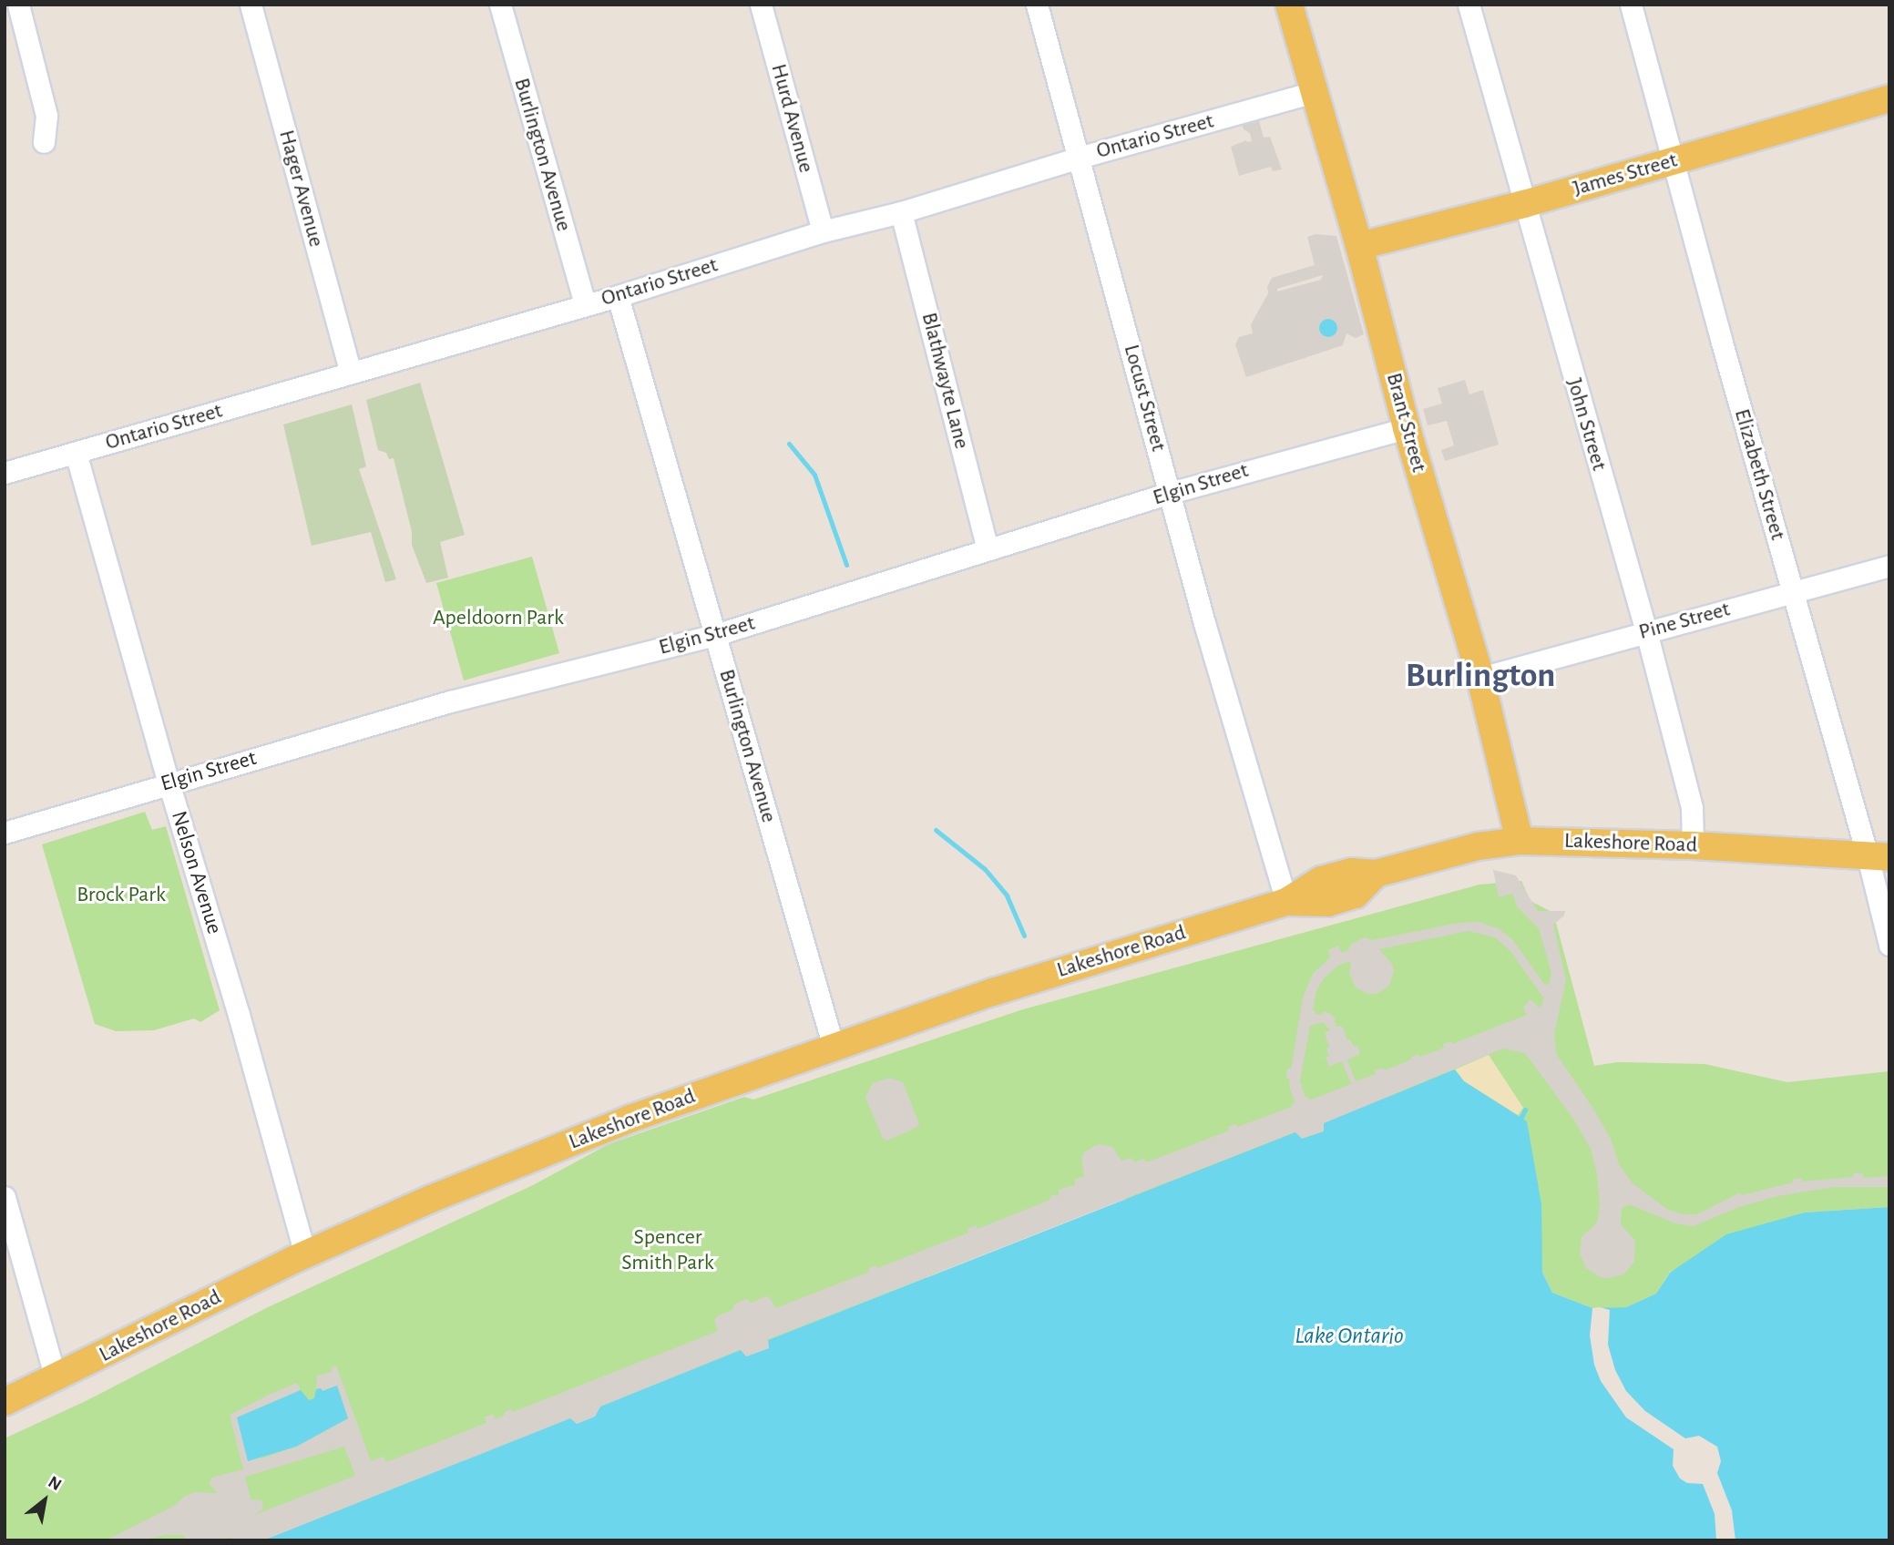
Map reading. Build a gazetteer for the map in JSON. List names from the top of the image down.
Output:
{
  "streets": {
    "main road": ["James Street", "Brant Street", "Lakeshore Road"],
    "street": [
      "Hurd Avenue",
      "Ontario Street",
      "Burlington Avenue",
      "Hager Avenue",
      "Blathwayte Lane",
      "Locust Street",
      "John Street",
      "Elizabeth Street",
      "Elgin Street",
      "Pine Street",
      "Nelson Avenue"
    ]
  },
  "crossings": [
    ["Hurd Avenue", "Ontario Street"],
    ["Ontario Street", "Burlington Avenue"],
    ["Ontario Street", "Hager Avenue"],
    ["Ontario Street", "Blathwayte Lane"],
    ["Ontario Street", "Locust Street"],
    ["Ontario Street", "Brant Street"],
    ["Ontario Street", "Nelson Avenue"],
    ["Burlington Avenue", "Elgin Street"],
    ["Burlington Avenue", "Lakeshore Road"],
    ["James Street", "Brant Street"],
    ["James Street", "John Street"],
    ["James Street", "Elizabeth Street"],
    ["Blathwayte Lane", "Elgin Street"],
    ["Locust Street", "Elgin Street"],
    ["Locust Street", "Lakeshore Road"],
    ["Brant Street", "Elgin Street"],
    ["Brant Street", "Pine Street"],
    ["Brant Street", "Lakeshore Road"],
    ["John Street", "Pine Street"],
    ["John Street", "Lakeshore Road"],
    ["Elizabeth Street", "Pine Street"],
    ["Elizabeth Street", "Lakeshore Road"],
    ["Elgin Street", "Nelson Avenue"],
    ["Lakeshore Road", "Nelson Avenue"]
  ],
  "districts": ["Burlington"],
  "water": ["Lake Ontario"],
  "parks": ["Apeldoorn Park", "Brock Park", "Spencer Smith Park"],
  "north": "top right"
}
